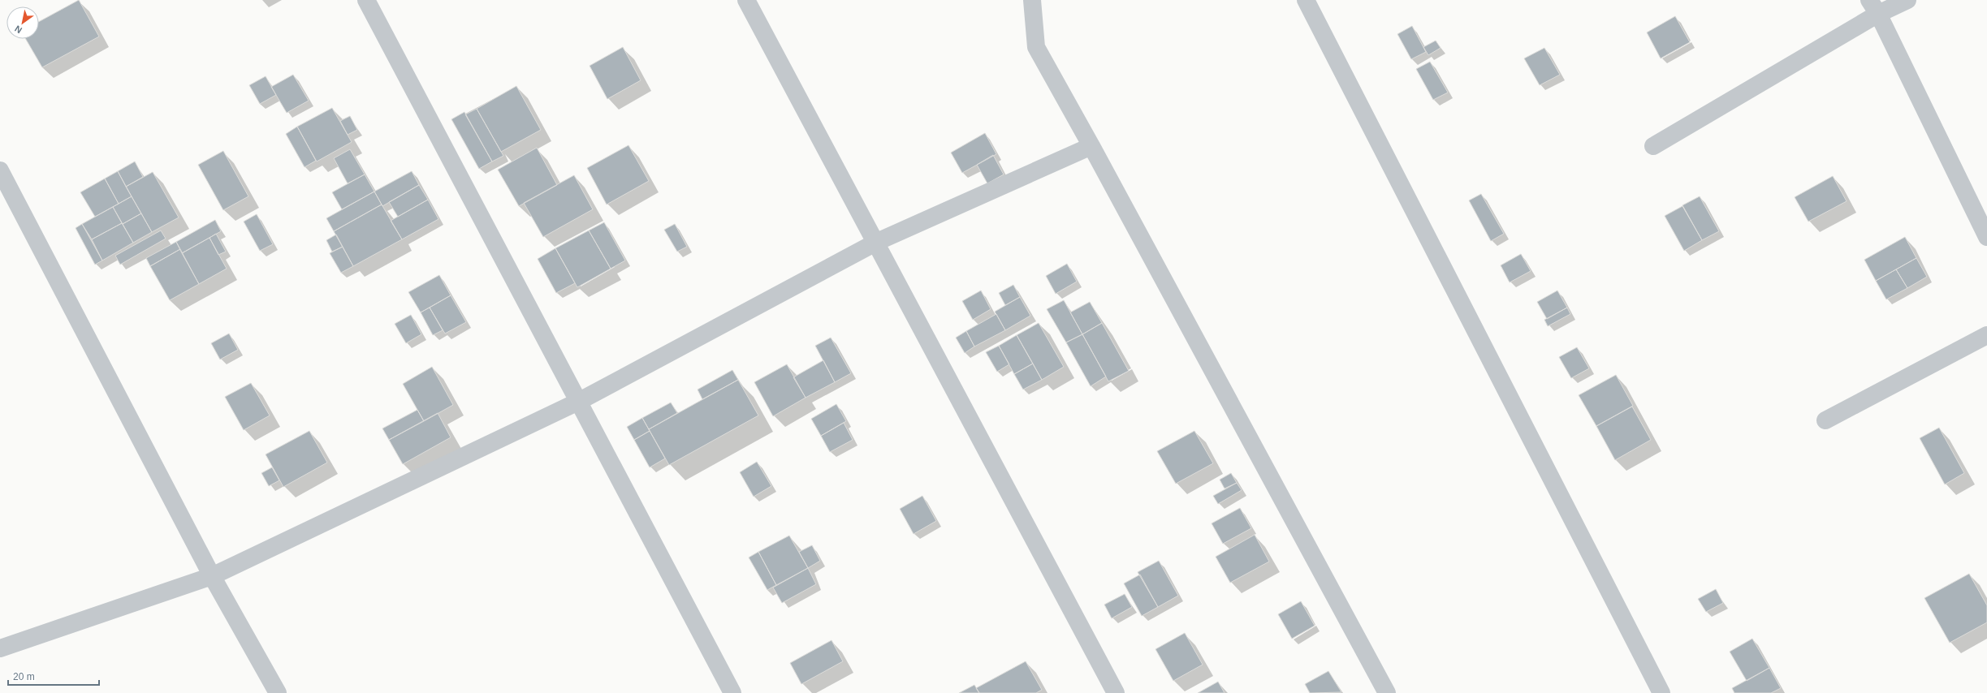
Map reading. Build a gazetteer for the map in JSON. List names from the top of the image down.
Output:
{
  "scale_bar": "20 m",
  "north": "bottom left"
}
